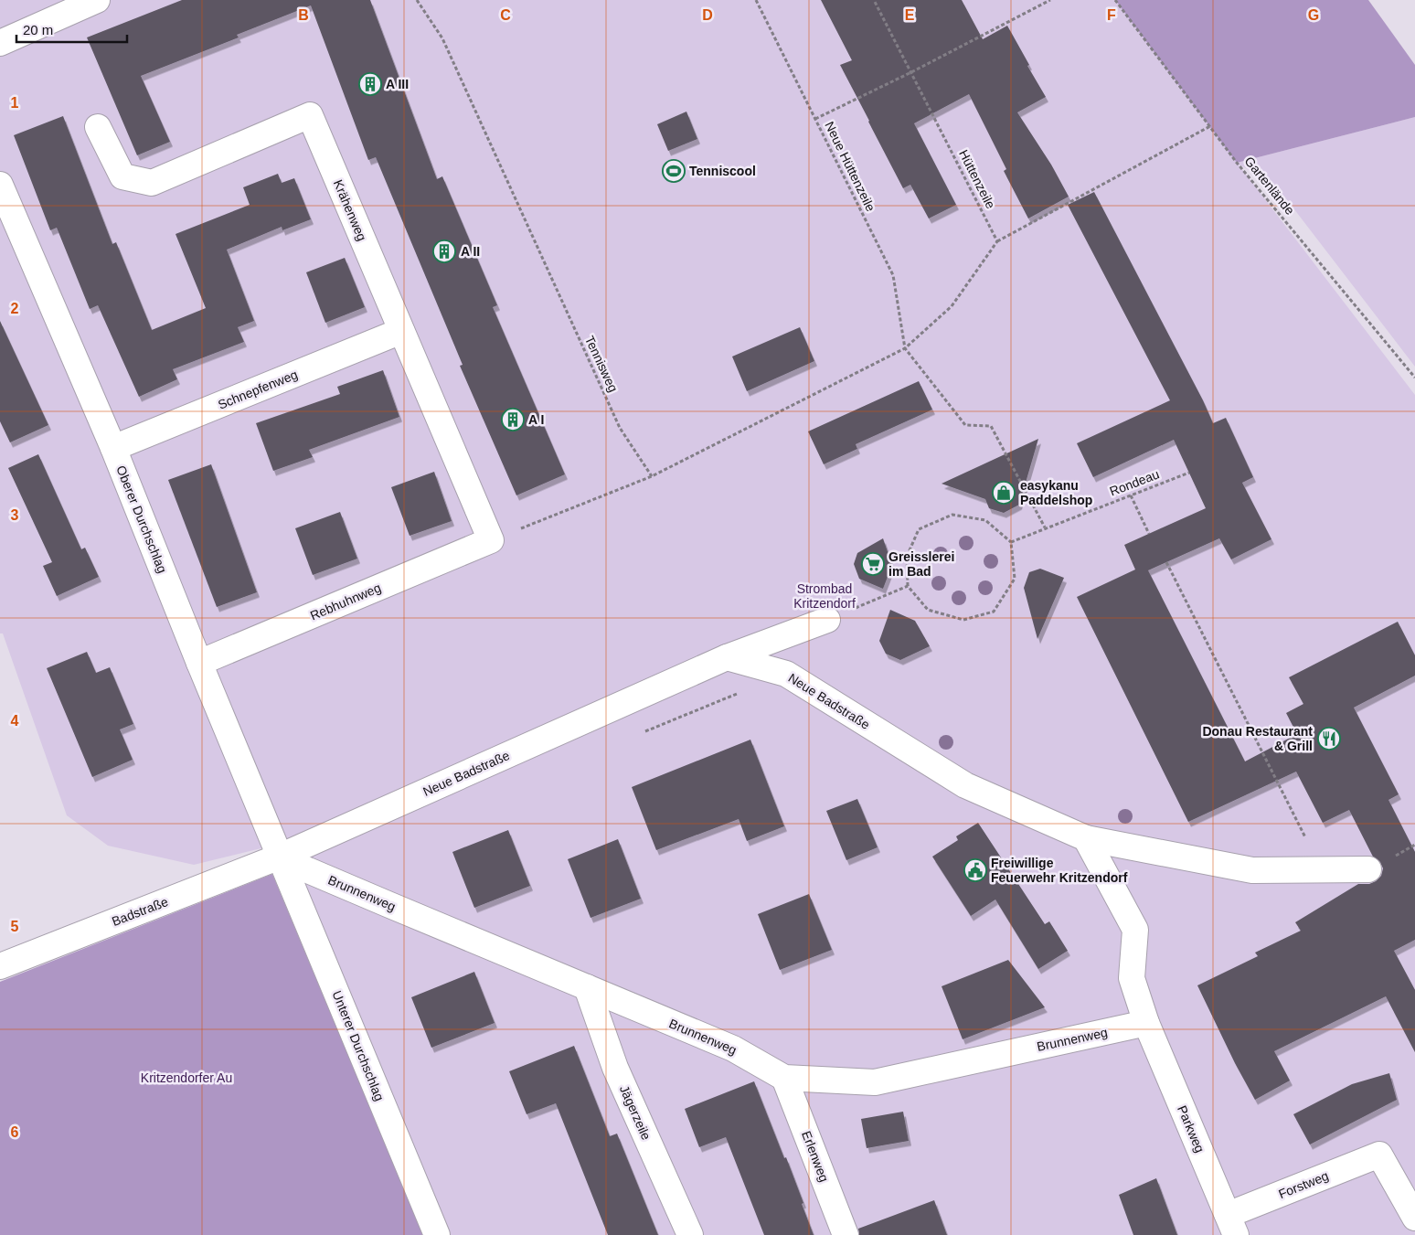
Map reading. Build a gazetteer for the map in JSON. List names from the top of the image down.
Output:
{
  "streets": {
    "street": [
      "Krähenweg",
      "Schnepfenweg",
      "Oberer Durchschlag",
      "Rebhuhnweg",
      "Neue Badstraße",
      "Brunnenweg",
      "Badstraße",
      "Unterer Durchschlag",
      "Jägerzeile",
      "Parkweg",
      "Erlenweg",
      "Forstweg"
    ],
    "path": [
      "Neue Hüttenzeile",
      "Hüttenzeile",
      "Gartenlände",
      "Tennisweg",
      "Rondeau"
    ]
  },
  "crossings": [
    ["Krähenweg", "Schnepfenweg"],
    ["Krähenweg", "Rebhuhnweg"],
    ["Schnepfenweg", "Oberer Durchschlag"],
    ["Oberer Durchschlag", "Rebhuhnweg"],
    ["Oberer Durchschlag", "Neue Badstraße"],
    ["Oberer Durchschlag", "Brunnenweg"],
    ["Oberer Durchschlag", "Badstraße"],
    ["Oberer Durchschlag", "Unterer Durchschlag"],
    ["Neue Badstraße", "Brunnenweg"],
    ["Neue Badstraße", "Badstraße"],
    ["Neue Badstraße", "Unterer Durchschlag"],
    ["Brunnenweg", "Badstraße"],
    ["Brunnenweg", "Unterer Durchschlag"],
    ["Brunnenweg", "Jägerzeile"],
    ["Brunnenweg", "Parkweg"],
    ["Brunnenweg", "Erlenweg"],
    ["Badstraße", "Unterer Durchschlag"],
    ["Parkweg", "Forstweg"]
  ],
  "parks": ["Strombad Kritzendorf", "Kritzendorfer Au"],
  "places": {
    "building": ["A III", "A II", "A I"],
    "sports": ["Tenniscool"],
    "shop": ["easykanu Paddelshop"],
    "supermarket": ["Greisslerei im Bad"],
    "restaurant": ["Donau Restaurant & Grill"],
    "public building": ["Freiwillige Feuerwehr Kritzendorf"]
  },
  "scale_bar": "20 m",
  "grid": {
    "columns": [
      "B",
      "C",
      "D",
      "E",
      "F",
      "G"
    ],
    "rows": [
      "1",
      "2",
      "3",
      "4",
      "5",
      "6"
    ]
  }
}
